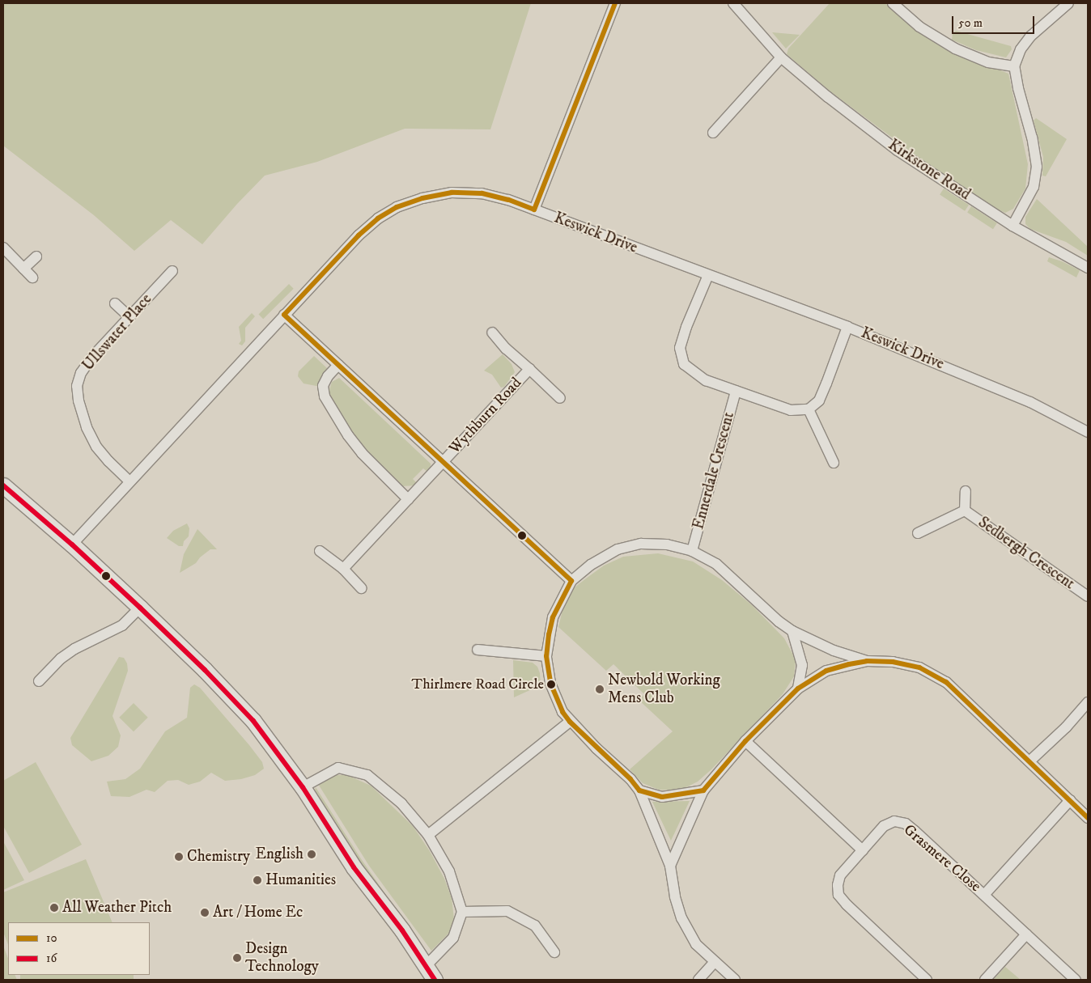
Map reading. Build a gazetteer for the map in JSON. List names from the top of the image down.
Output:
{
  "streets": {
    "street": [
      "Kirkstone Road",
      "Keswick Drive",
      "Ullswater Place",
      "Wythburn Road",
      "Ennerdale Crescent",
      "Sedbergh Crescent",
      "Grasmere Close"
    ]
  },
  "crossings": [
    ["Keswick Drive", "Ullswater Place"],
    ["Keswick Drive", "Wythburn Road"],
    ["Keswick Drive", "Ennerdale Crescent"]
  ],
  "places": [
    "Thirlmere Road Circle",
    "Newbold Working Mens Club",
    "English",
    "Chemistry",
    "Humanities",
    "All Weather Pitch",
    "Art / Home Ec",
    "Design Technology"
  ],
  "lines": ["transit line 10", "transit line 16"],
  "legend": ["10", "16"],
  "scale_bar": "50 m"
}
